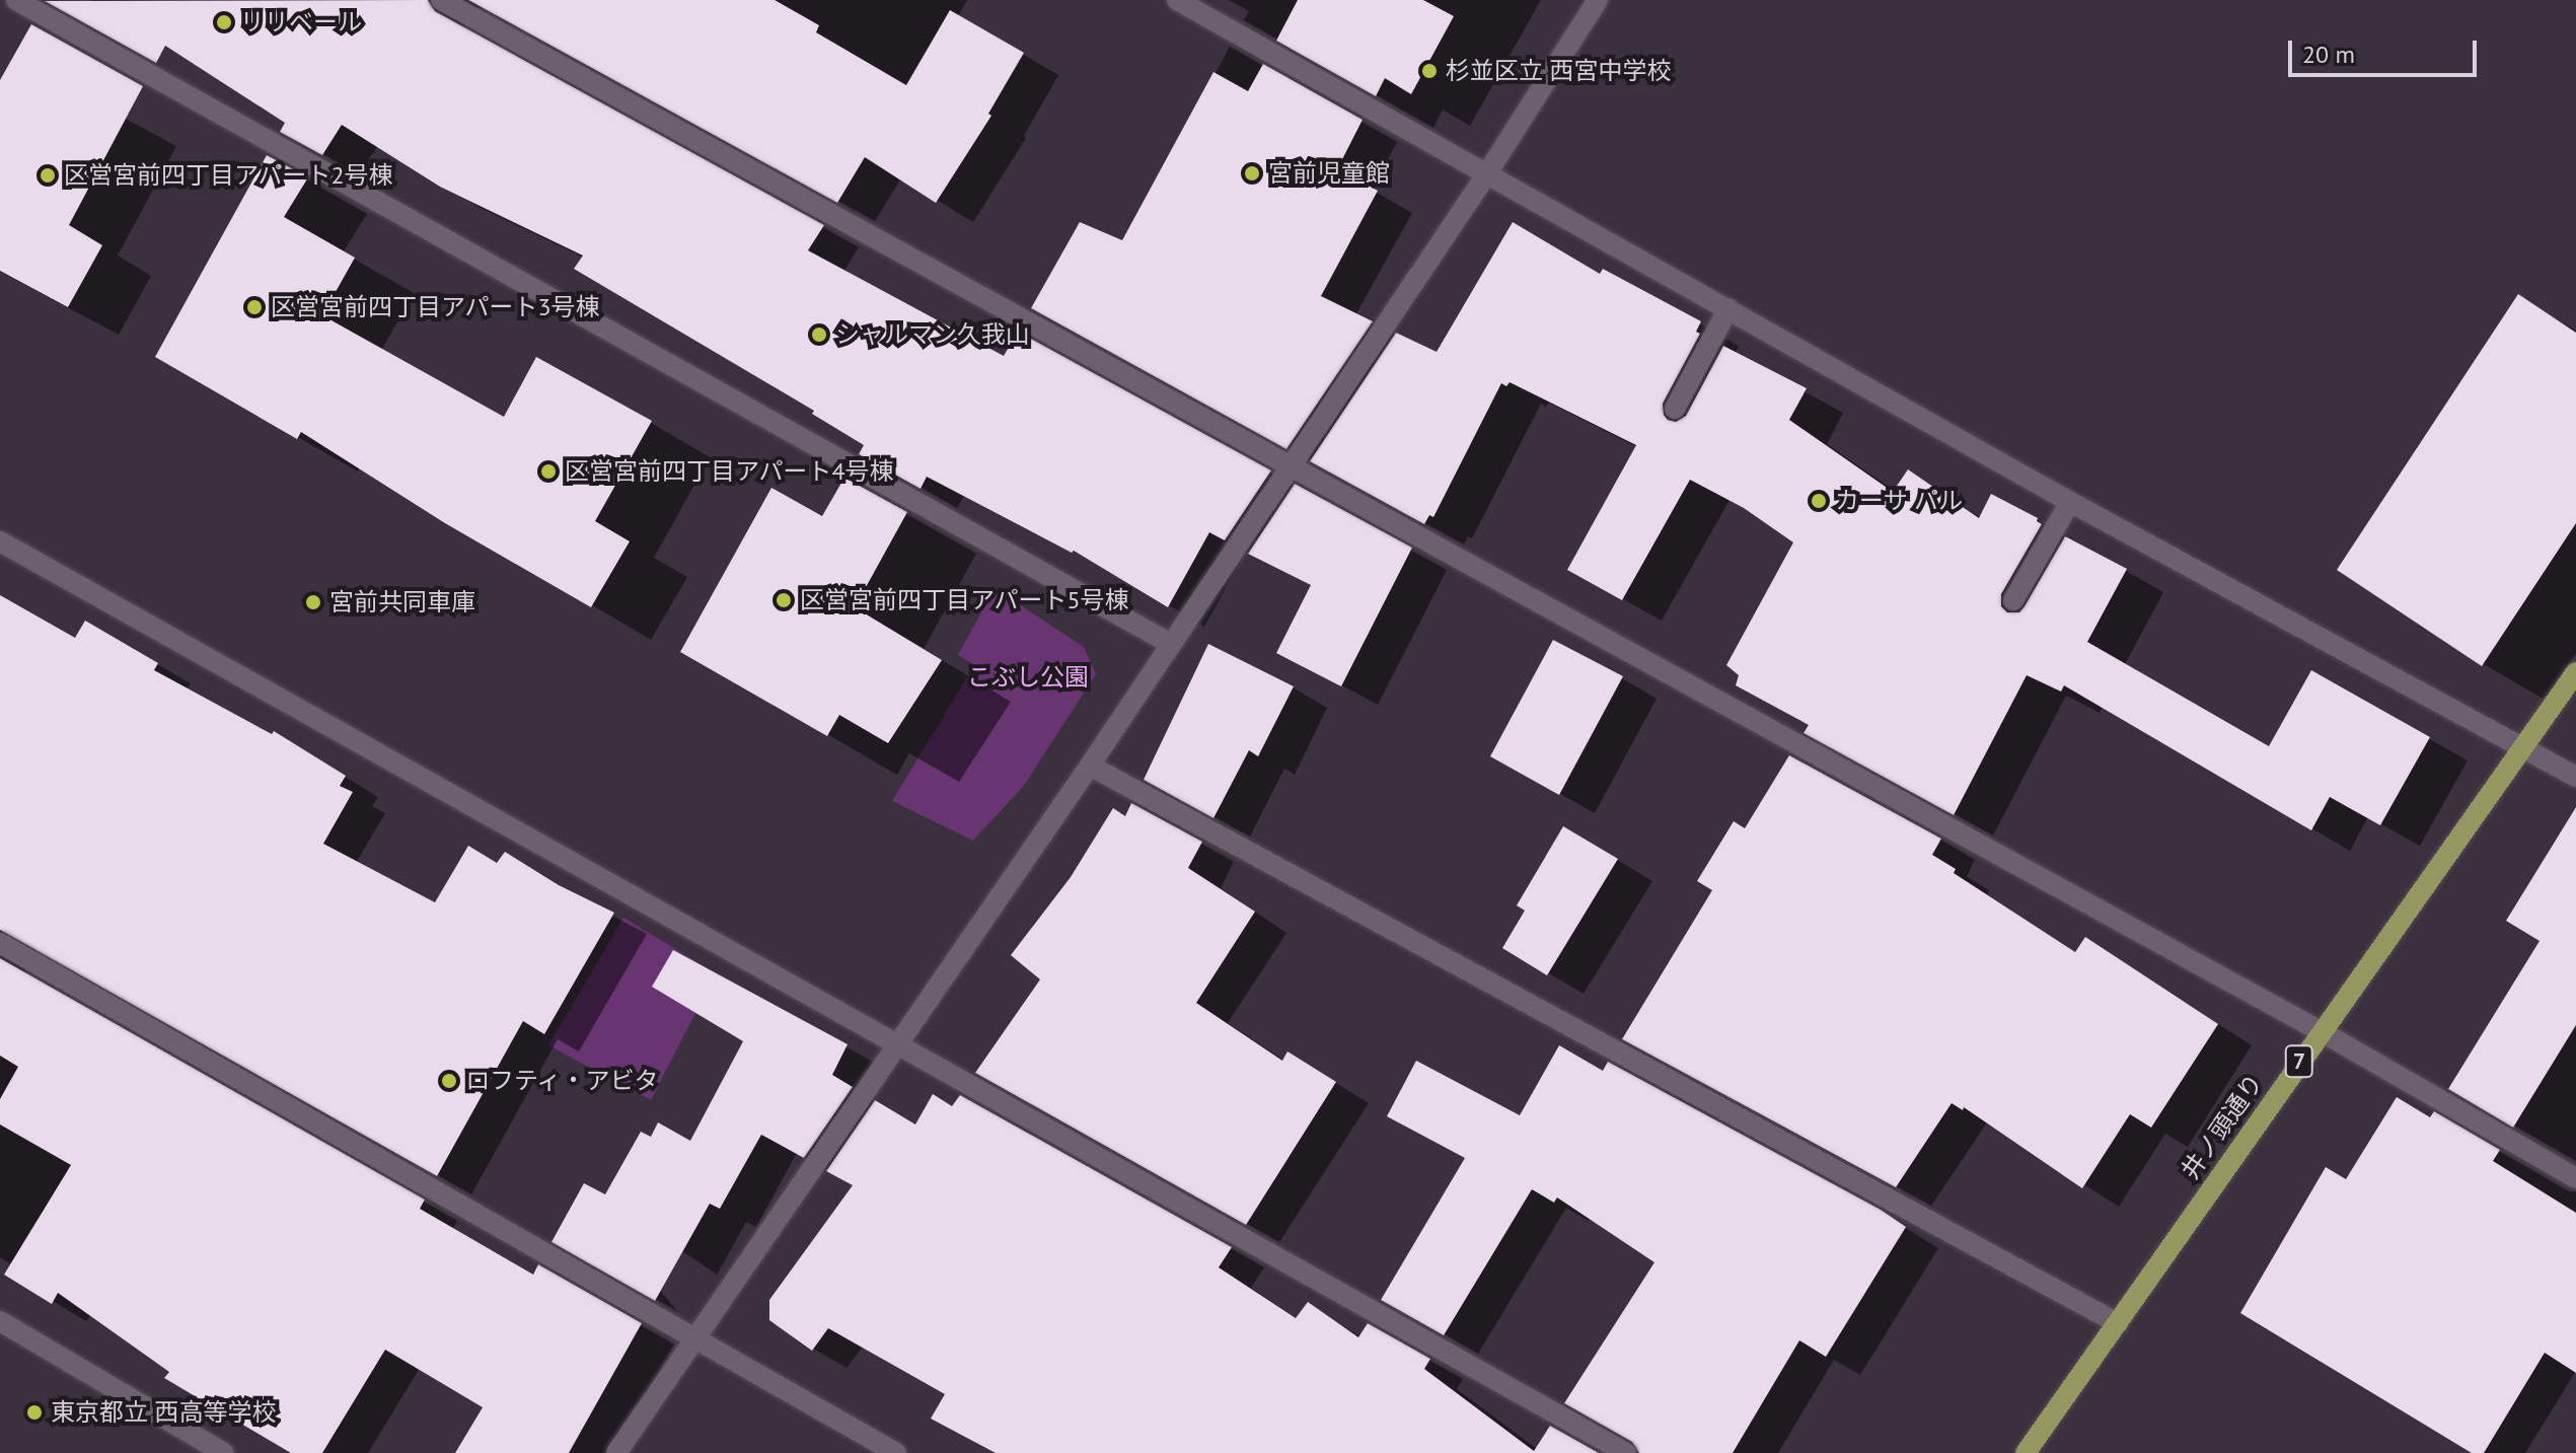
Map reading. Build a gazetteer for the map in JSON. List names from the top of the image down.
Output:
{
  "streets": {
    "main road": ["7", "井ノ頭通り"]
  },
  "parks": ["こぶし公園"],
  "places": [
    "リリベール",
    "杉並区立 西宮中学校",
    "宮前児童館",
    "区営宮前四丁目アパート2号棟",
    "区営宮前四丁目アパート3号棟",
    "シャルマン久我山",
    "区営宮前四丁目アパート4号棟",
    "カーサ パル",
    "区営宮前四丁目アパート5号棟",
    "宮前共同車庫",
    "ロフティ・アビタ",
    "東京都立 西高等学校"
  ],
  "scale_bar": "20 m"
}
